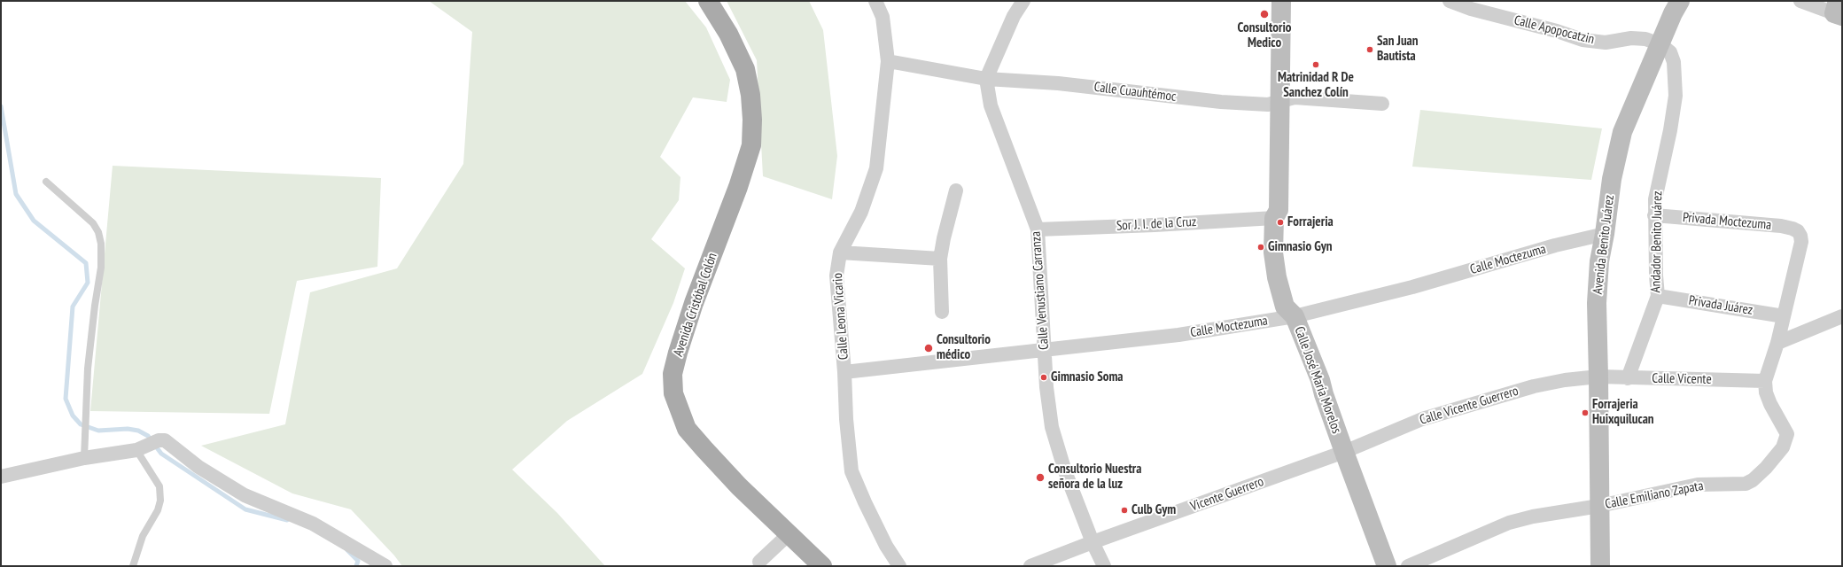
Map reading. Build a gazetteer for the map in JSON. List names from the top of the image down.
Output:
{
  "streets": {
    "main road": ["Avenida Benito Juárez", "Avenida Cristóbal Colón", "Calle José María Morelos"],
    "street": [
      "Calle Apopocatzin",
      "Calle Cuauhtémoc",
      "Privada Moctezuma",
      "Sor J. I. de la Cruz",
      "Andador Benito Juárez",
      "Calle Moctezuma",
      "Calle Venustiano Carranza",
      "Privada Juárez",
      "Calle Leona Vicario",
      "Calle Vicente",
      "Calle Vicente Guerrero",
      "Vicente Guerrero",
      "Calle Emiliano Zapata"
    ]
  },
  "crossings": [
    ["Calle Apopocatzin", "Andador Benito Juárez"],
    ["Calle Apopocatzin", "Avenida Benito Juárez"],
    ["Calle Cuauhtémoc", "Calle Venustiano Carranza"],
    ["Calle Cuauhtémoc", "Calle Leona Vicario"],
    ["Calle Cuauhtémoc", "Calle José María Morelos"],
    ["Privada Moctezuma", "Andador Benito Juárez"],
    ["Privada Moctezuma", "Calle Emiliano Zapata"],
    ["Sor J. I. de la Cruz", "Calle Venustiano Carranza"],
    ["Sor J. I. de la Cruz", "Calle José María Morelos"],
    ["Andador Benito Juárez", "Avenida Benito Juárez"],
    ["Andador Benito Juárez", "Privada Juárez"],
    ["Andador Benito Juárez", "Calle Vicente"],
    ["Avenida Benito Juárez", "Calle Moctezuma"],
    ["Avenida Benito Juárez", "Calle Vicente"],
    ["Avenida Benito Juárez", "Calle Vicente Guerrero"],
    ["Avenida Benito Juárez", "Calle Emiliano Zapata"],
    ["Calle Moctezuma", "Calle Venustiano Carranza"],
    ["Calle Moctezuma", "Calle Leona Vicario"],
    ["Calle Moctezuma", "Calle José María Morelos"],
    ["Calle Venustiano Carranza", "Vicente Guerrero"],
    ["Privada Juárez", "Calle Emiliano Zapata"],
    ["Calle Vicente", "Calle Vicente Guerrero"],
    ["Calle Vicente", "Calle Emiliano Zapata"],
    ["Calle José María Morelos", "Calle Vicente Guerrero"],
    ["Calle José María Morelos", "Vicente Guerrero"],
    ["Calle Vicente Guerrero", "Vicente Guerrero"]
  ],
  "places": [
    "Consultorio Medico",
    "San Juan Bautista",
    "Matrinidad R De Sanchez Colín",
    "Forrajeria",
    "Gimnasio Gyn",
    "Consultorio médico",
    "Gimnasio Soma",
    "Forrajeria Huixquilucan",
    "Consultorio Nuestra señora de la luz",
    "Culb Gym"
  ]
}
